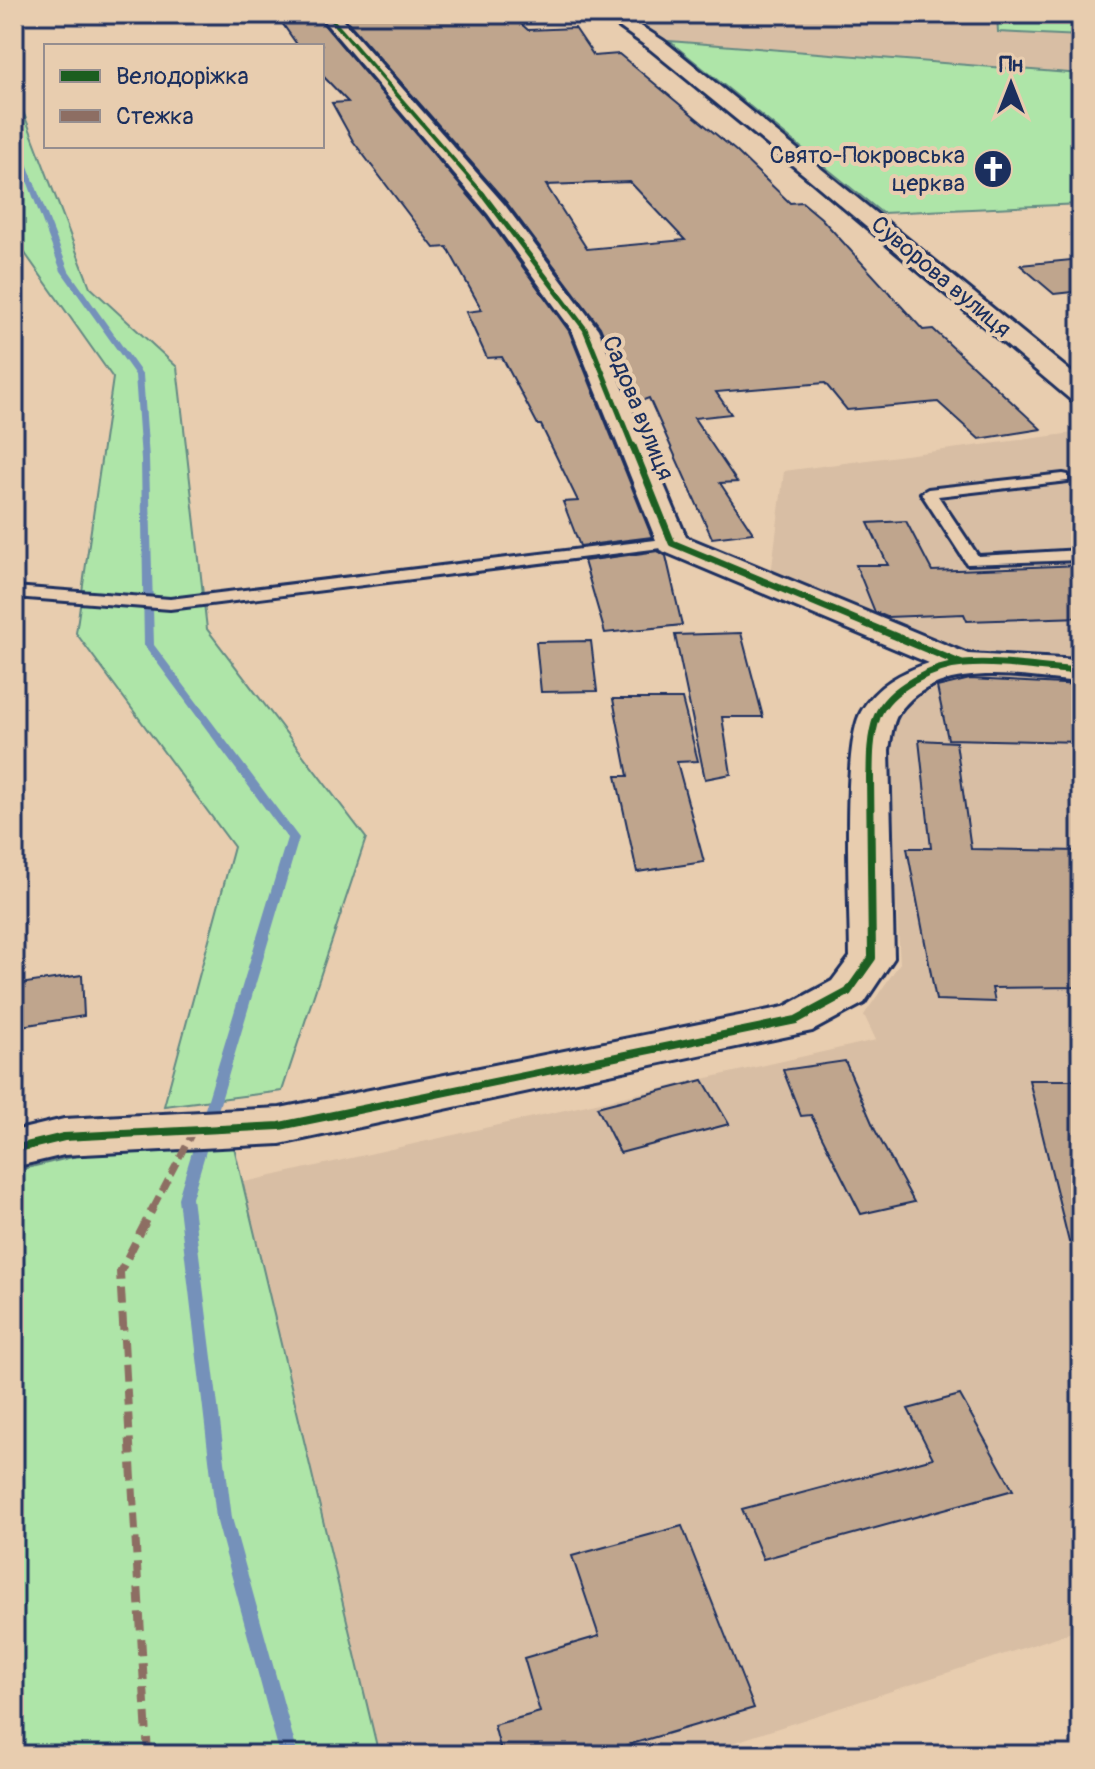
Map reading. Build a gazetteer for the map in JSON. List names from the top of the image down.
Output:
{
  "streets": {
    "street": ["Суворова вулиця", "Садова вулиця"]
  },
  "places": {
    "church": ["Свято-Покровська церква"]
  },
  "legend": ["Велодоріжка", "Стежка"],
  "north": "top"
}
